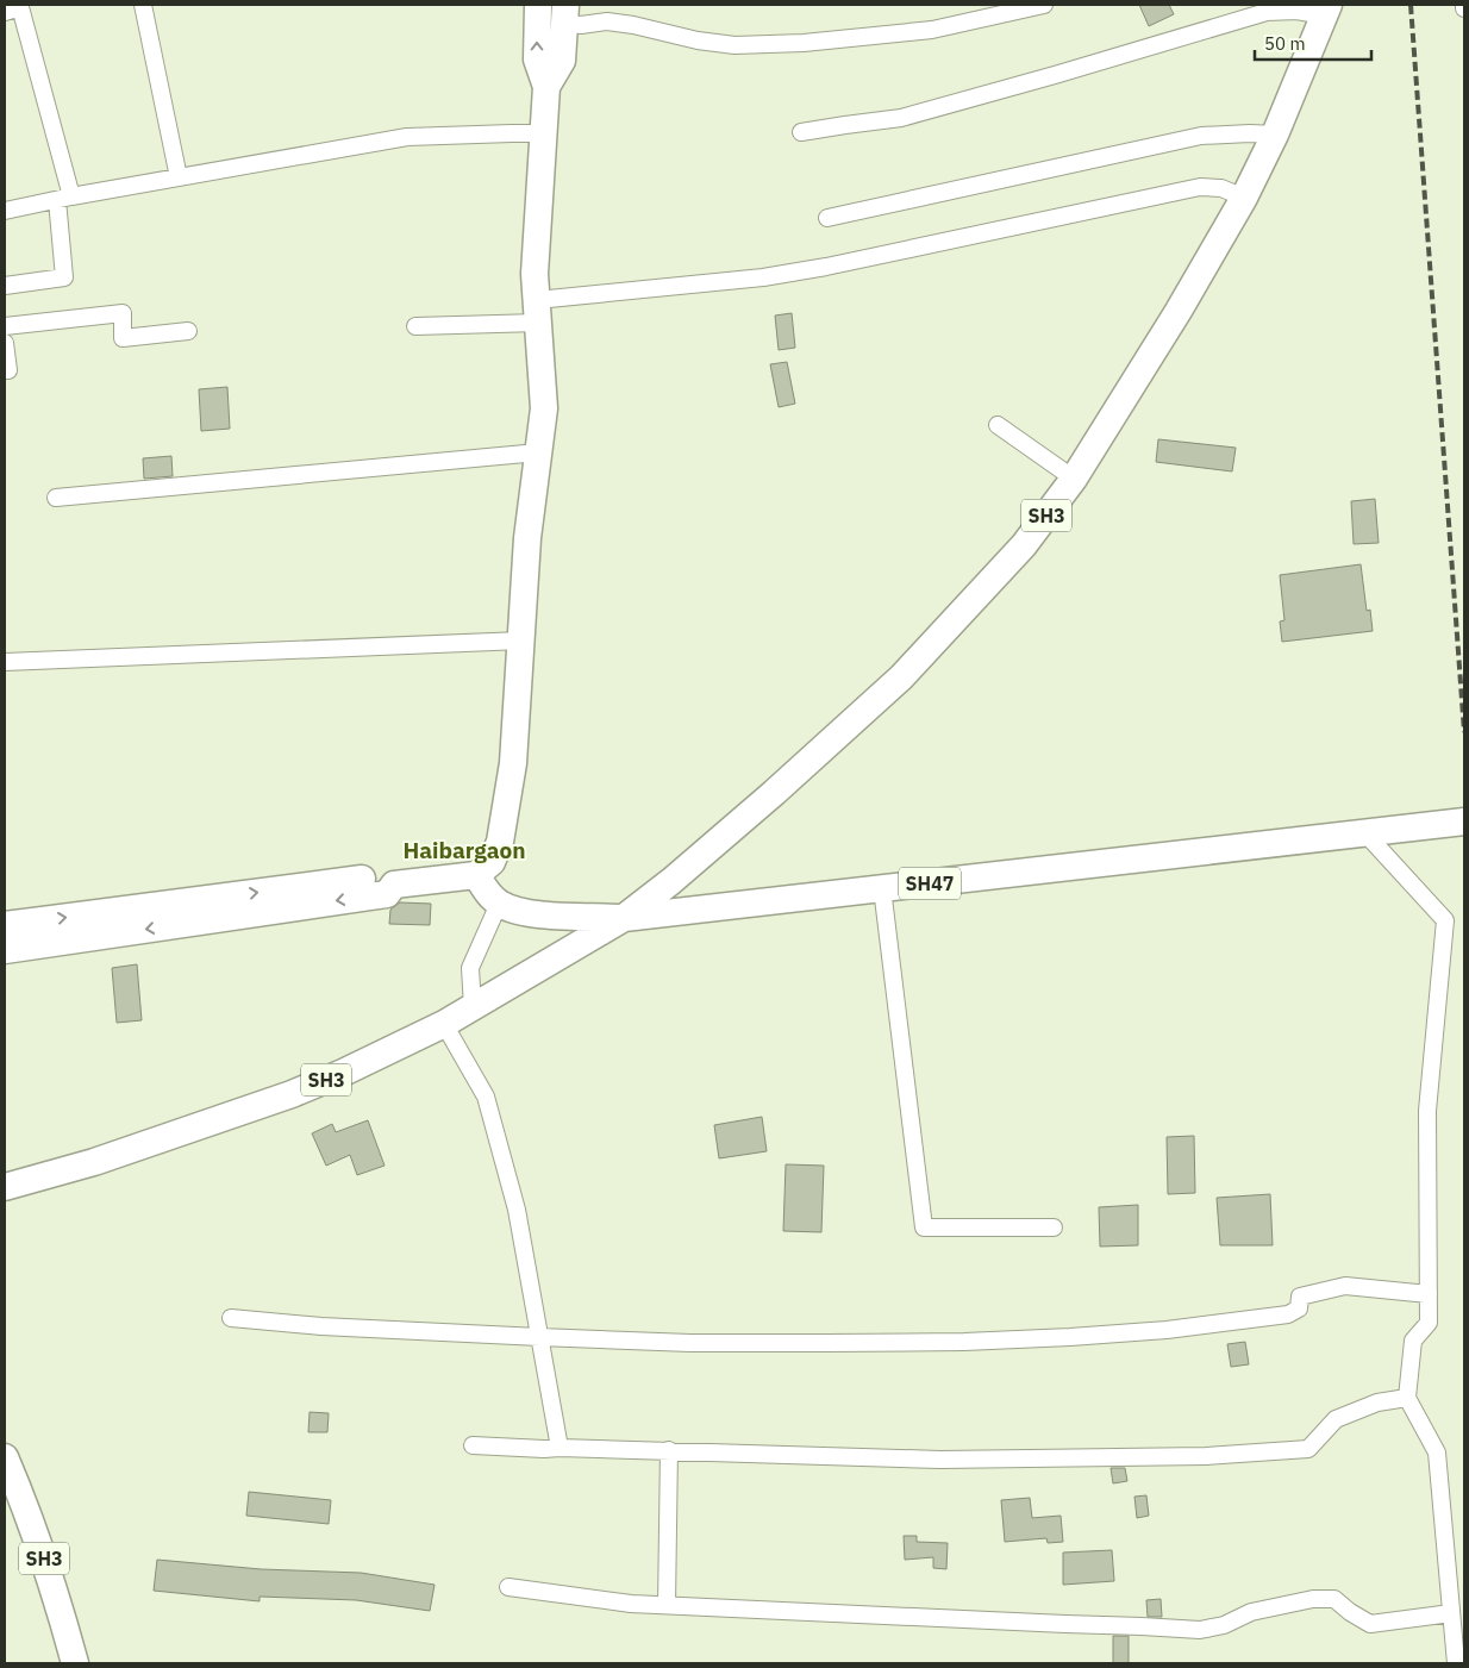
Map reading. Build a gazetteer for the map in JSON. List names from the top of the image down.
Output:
{
  "streets": {
    "main road": ["SH3", "SH47"]
  },
  "crossings": [
    ["SH3", "SH47"]
  ],
  "districts": ["Haibargaon"],
  "scale_bar": "50 m"
}
